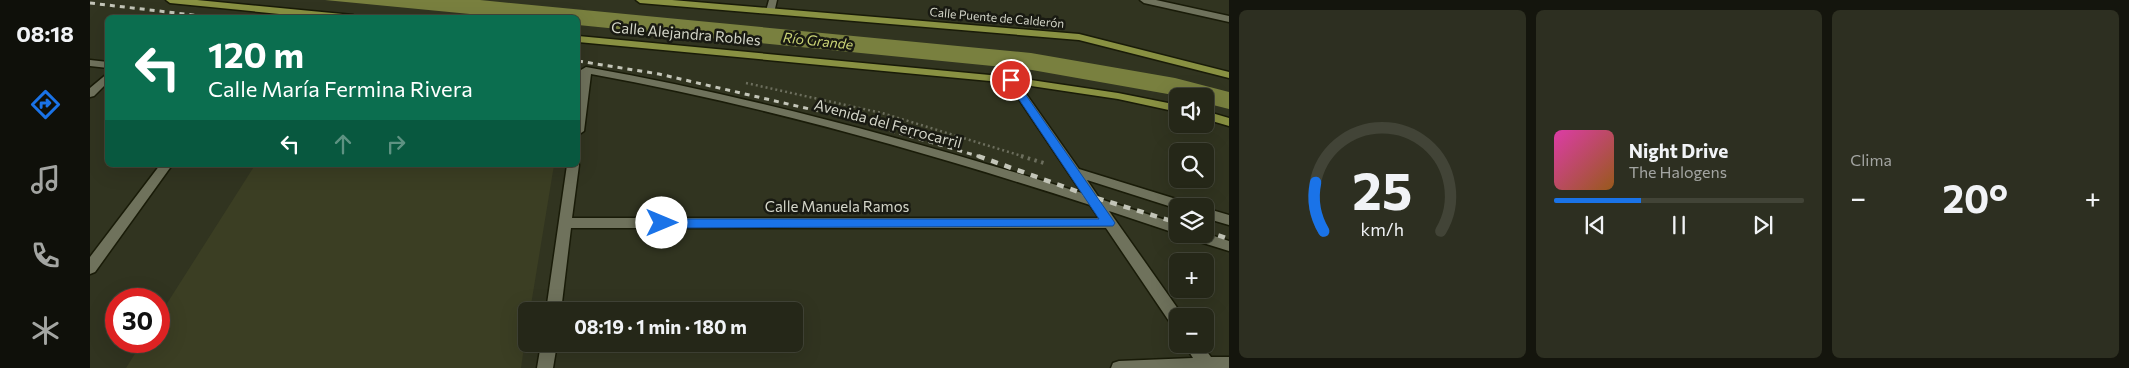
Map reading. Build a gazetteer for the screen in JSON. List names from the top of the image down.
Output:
{
  "streets": {
    "main road": ["Calle Puente de Calderón", "Calle Alejandra Robles"],
    "street": ["Avenida del Ferrocarril", "Calle Manuela Ramos"]
  },
  "water": ["Río Grande"],
  "page": {
    "tabs": "08:18",
    "tile": "Clima",
    "turn": ["120 m", "Calle María Fermina Rivera"],
    "map_buttons": ["+", "−"],
    "song": ["Night Drive", "The Halogens"],
    "heat": ["−", "20°", "+"],
    "limit": "30",
    "trip": "08:19 · 1 min · 180 m",
    "gauge": ["25", "km/h"]
  }
}
